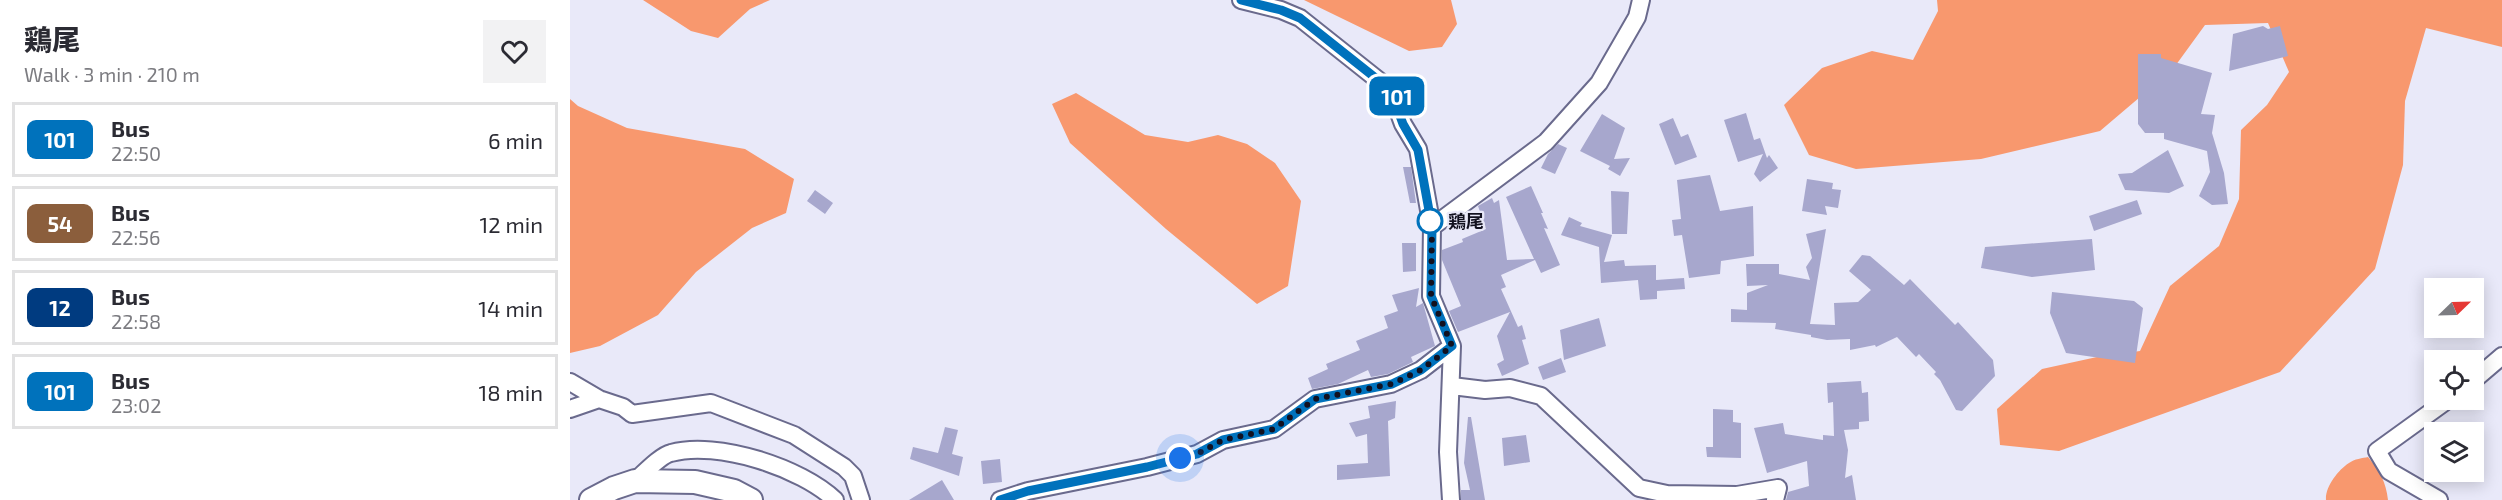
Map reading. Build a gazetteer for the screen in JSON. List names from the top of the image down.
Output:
{
  "places": ["鶏尾"],
  "lines": ["bus line 101"],
  "north": "top right",
  "page": {
    "heading": ["鶏尾", "Walk · 3 min · 210 m"],
    "on_map": "101",
    "list": [
      {
        "mark": "101",
        "name": "Bus",
        "note": "22:50",
        "value": "6 min"
      },
      {
        "mark": "54",
        "name": "Bus",
        "note": "22:56",
        "value": "12 min"
      },
      {
        "mark": "12",
        "name": "Bus",
        "note": "22:58",
        "value": "14 min"
      },
      {
        "mark": "101",
        "name": "Bus",
        "note": "23:02",
        "value": "18 min"
      }
    ]
  }
}
